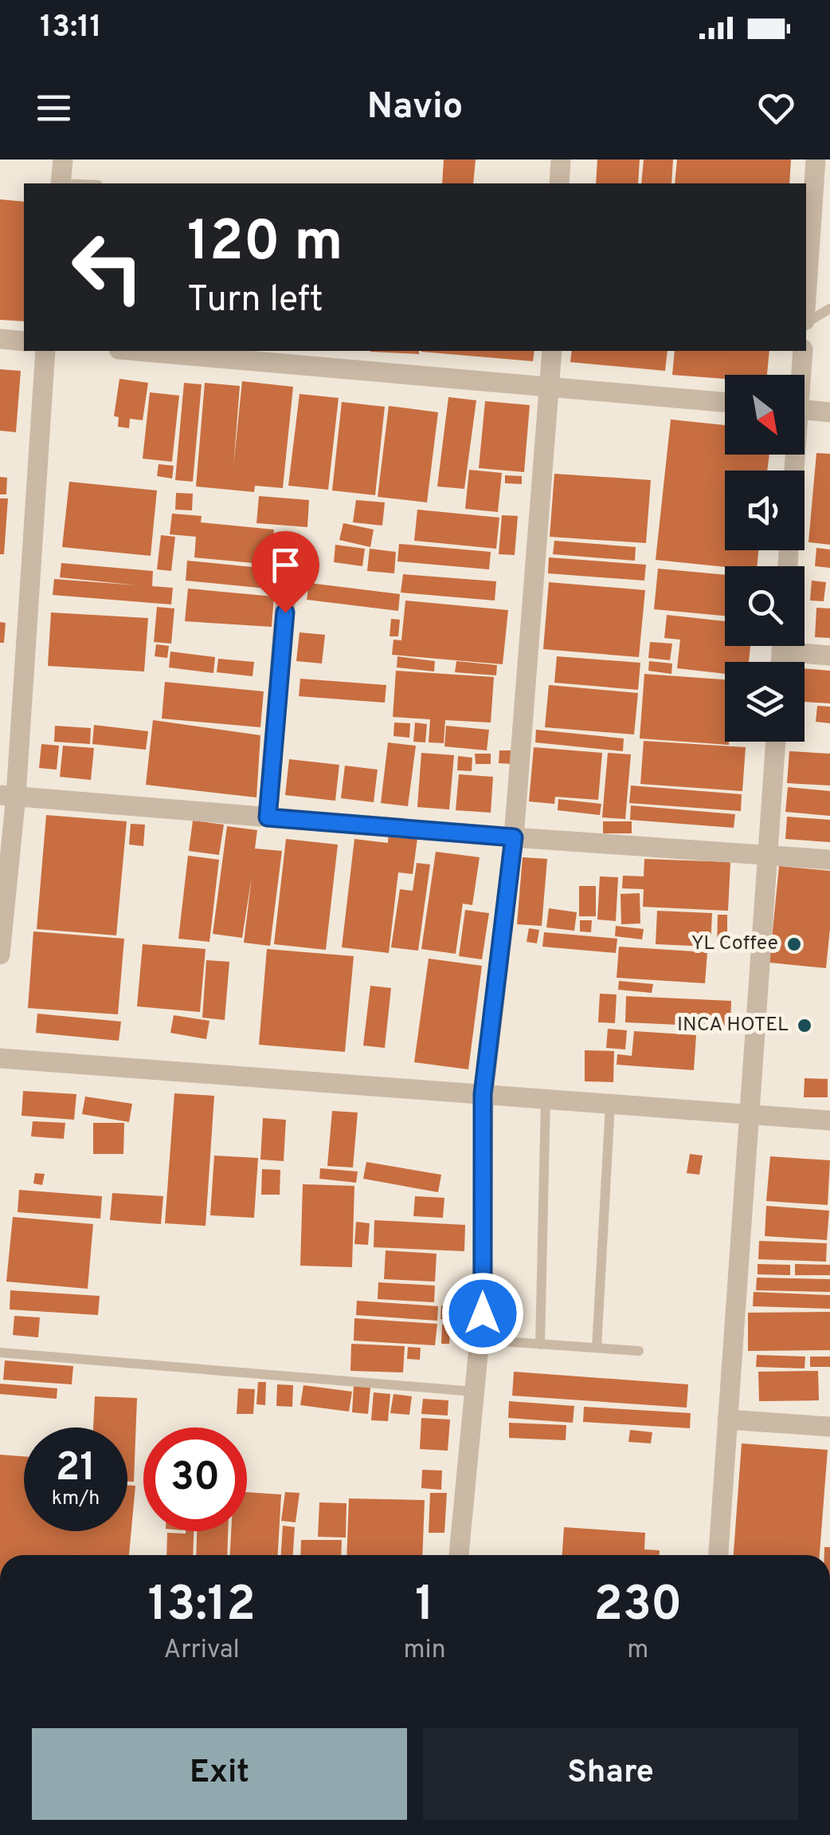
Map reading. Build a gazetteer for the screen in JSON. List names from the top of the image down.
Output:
{
  "places": ["YL Coffee", "INCA HOTEL"],
  "north": "bottom right",
  "page": {
    "status": "13:11",
    "header": "Navio",
    "turn": ["120 m", "Turn left"],
    "speed": "21 km/h",
    "limit": "30",
    "eta": [
      "13:12",
      "Arrival",
      "1",
      "min",
      "230",
      "m"
    ],
    "buttons": ["Exit", "Share"]
  }
}
